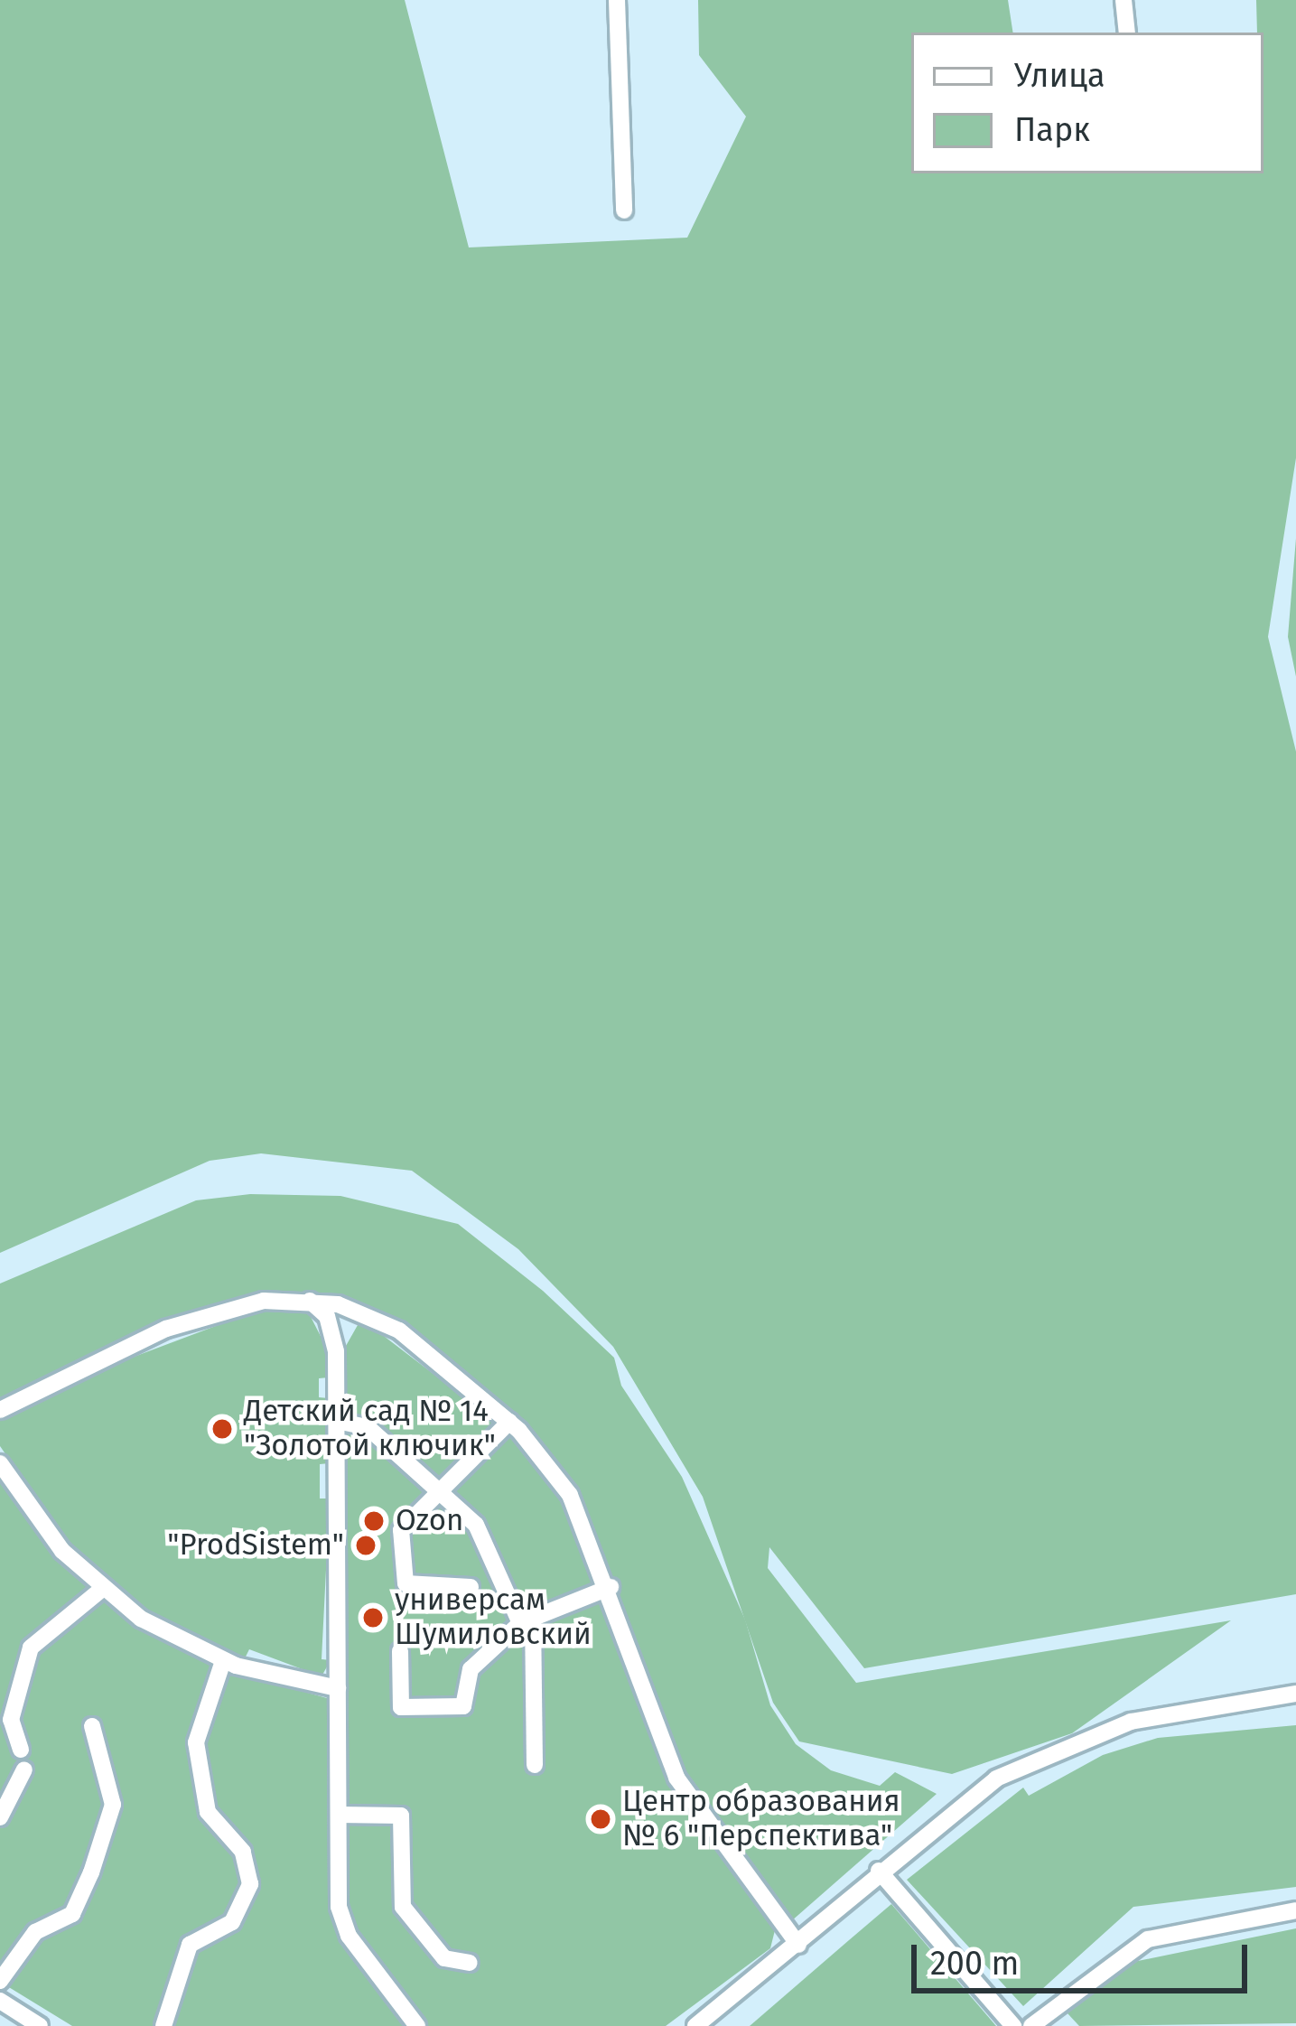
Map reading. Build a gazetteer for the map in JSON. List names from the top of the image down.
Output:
{
  "places": [
    "Детский сад № 14 \"Золотой ключик\"",
    "Ozon",
    "\"ProdSistem\"",
    "универсам Шумиловский",
    "Центр образования № 6 \"Перспектива\""
  ],
  "legend": ["Улица", "Парк"],
  "scale_bar": "200 m"
}
